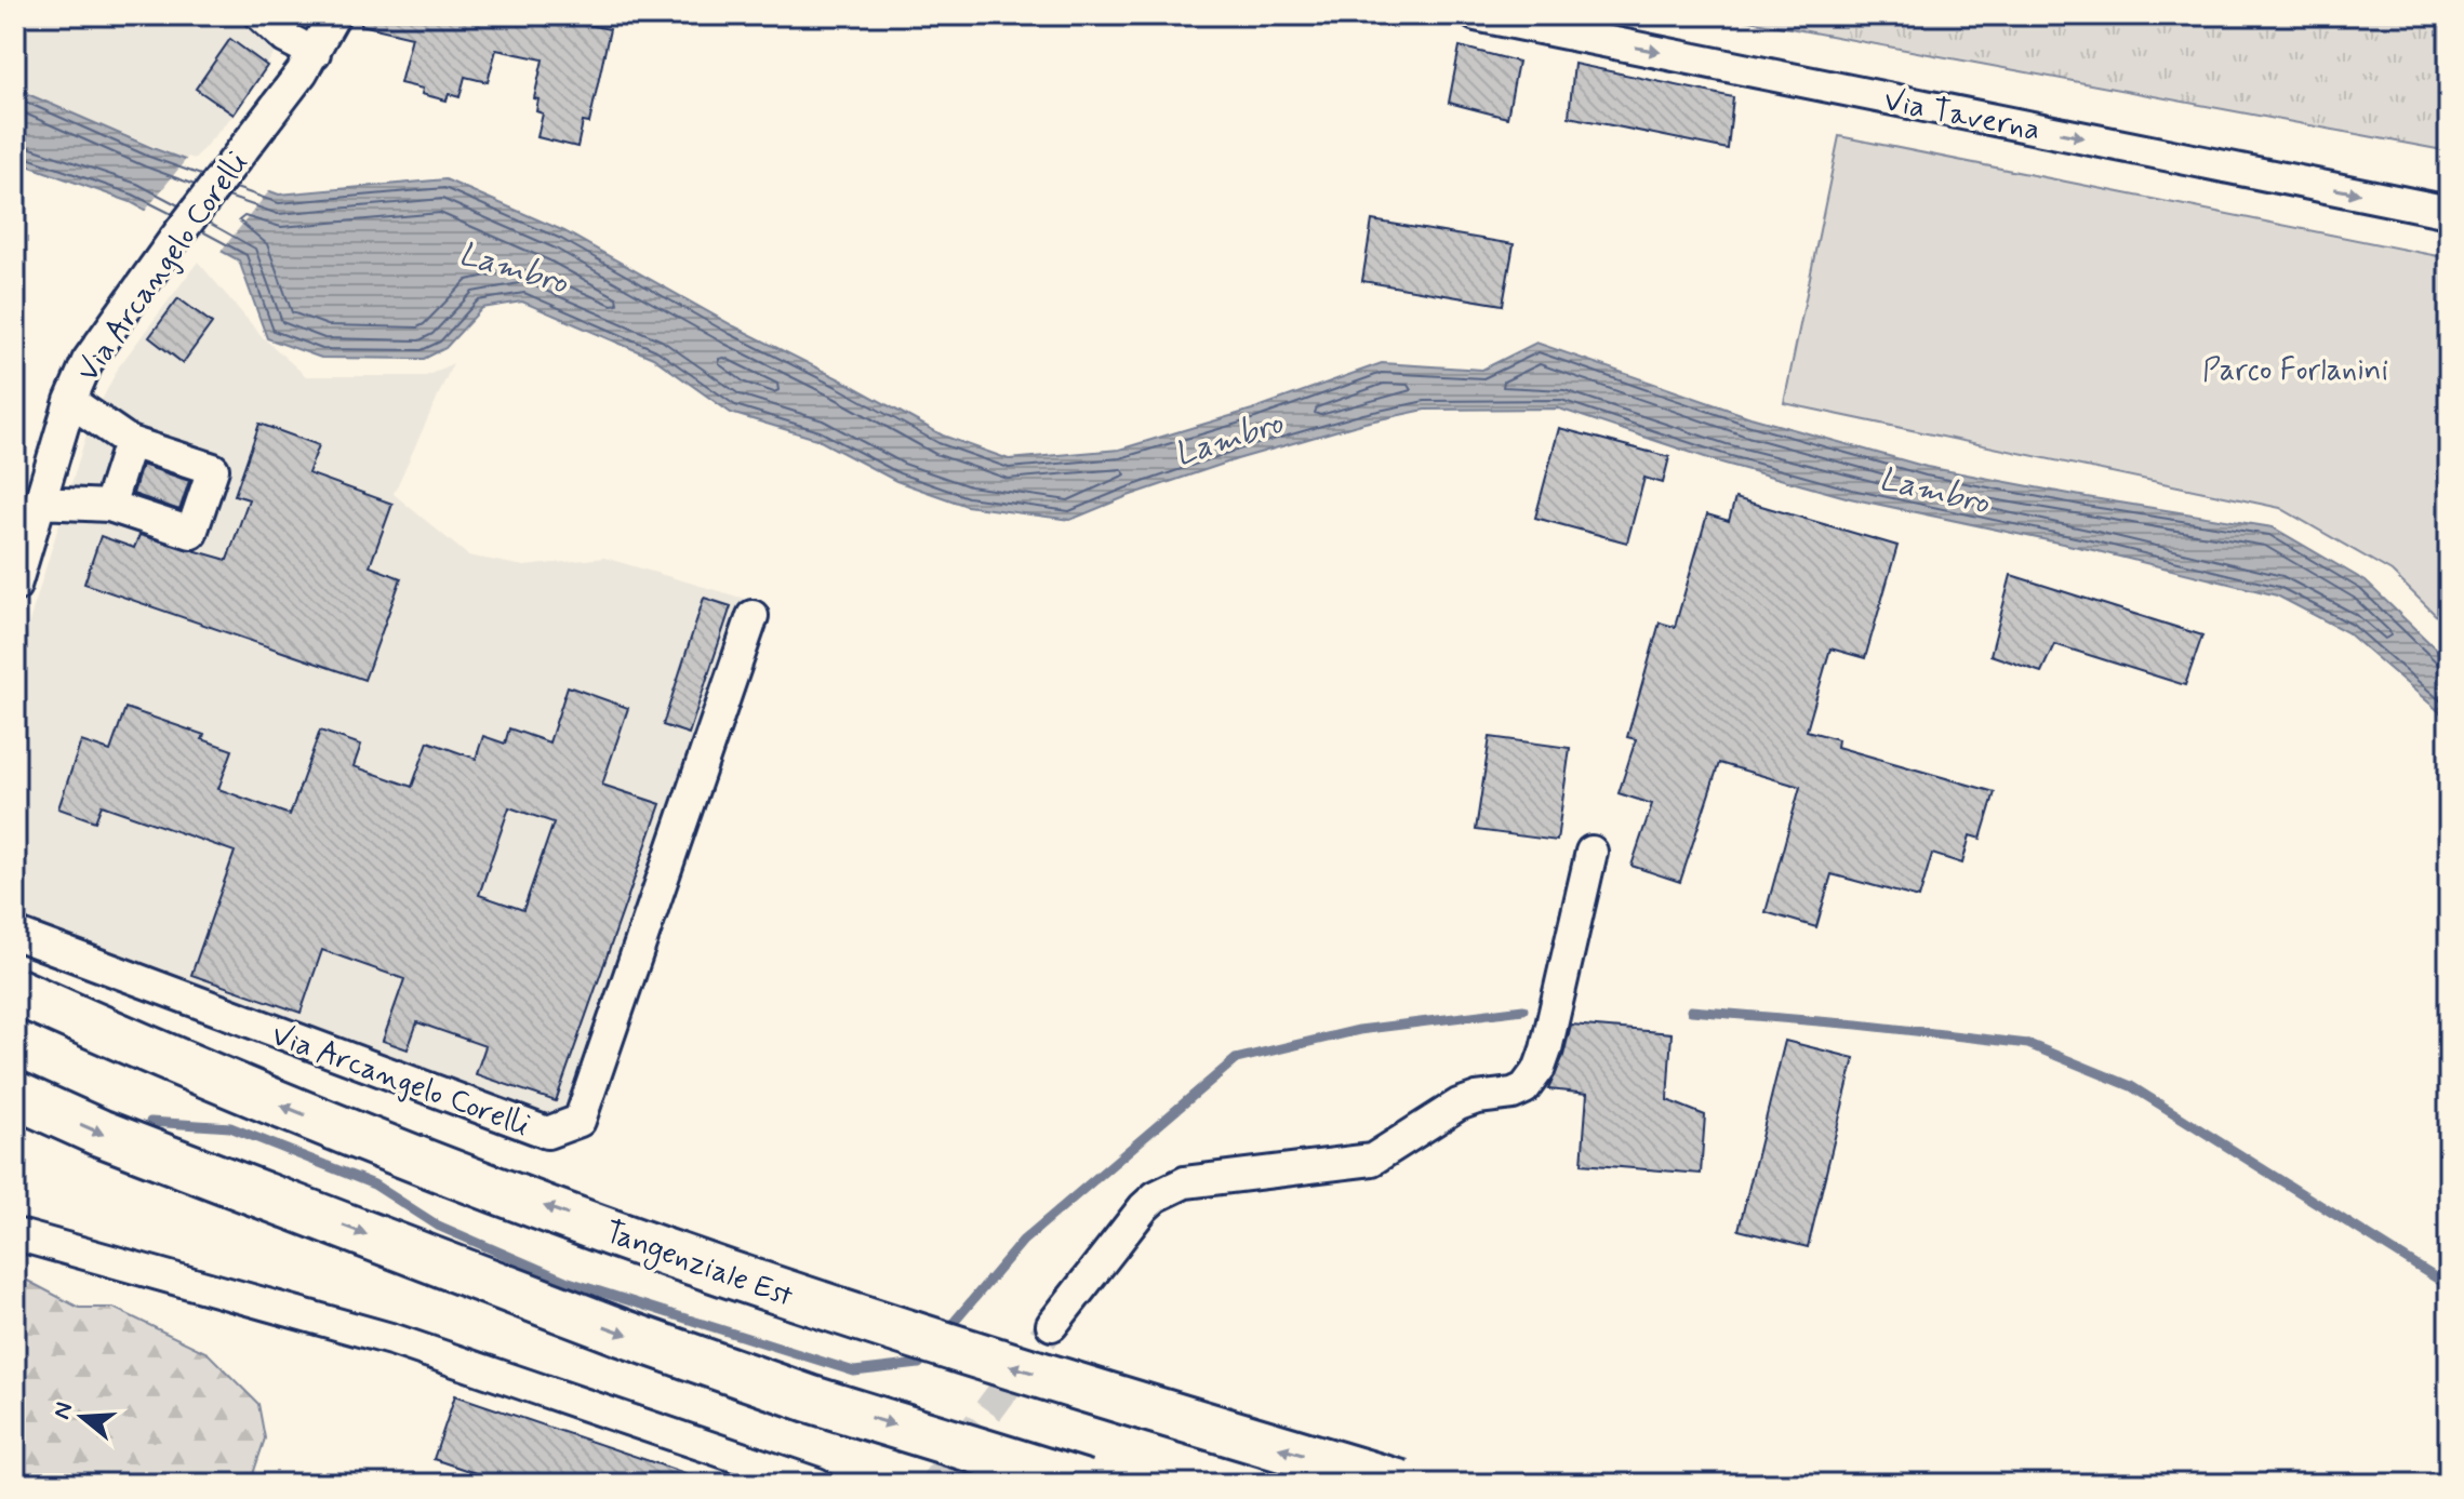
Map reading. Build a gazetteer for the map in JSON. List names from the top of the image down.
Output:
{
  "streets": {
    "highway": ["Tangenziale Est"],
    "street": ["Via Taverna", "Via Arcangelo Corelli"]
  },
  "one_way": ["Via Taverna"],
  "water": ["Lambro"],
  "parks": ["Parco Forlanini"],
  "north": "left"
}
